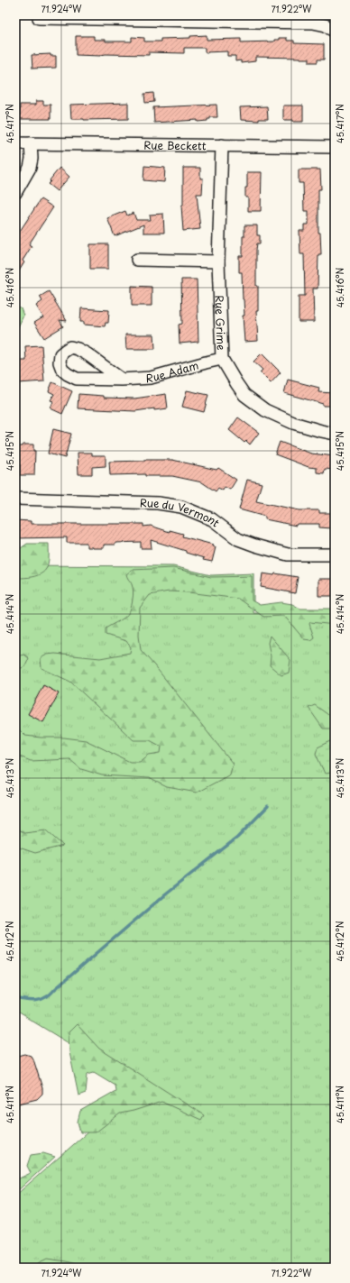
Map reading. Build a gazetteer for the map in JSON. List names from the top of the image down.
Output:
{
  "streets": {
    "street": [
      "Rue Beckett",
      "Rue Grime",
      "Rue Adam",
      "Rue du Vermont"
    ]
  },
  "crossings": [
    ["Rue Beckett", "Rue Grime"],
    ["Rue Grime", "Rue Adam"]
  ],
  "coordinates": [
    "71.924°W",
    "71.922°W",
    "45.417°N",
    "45.416°N",
    "45.415°N",
    "45.414°N",
    "45.413°N",
    "45.412°N",
    "45.411°N"
  ]
}
